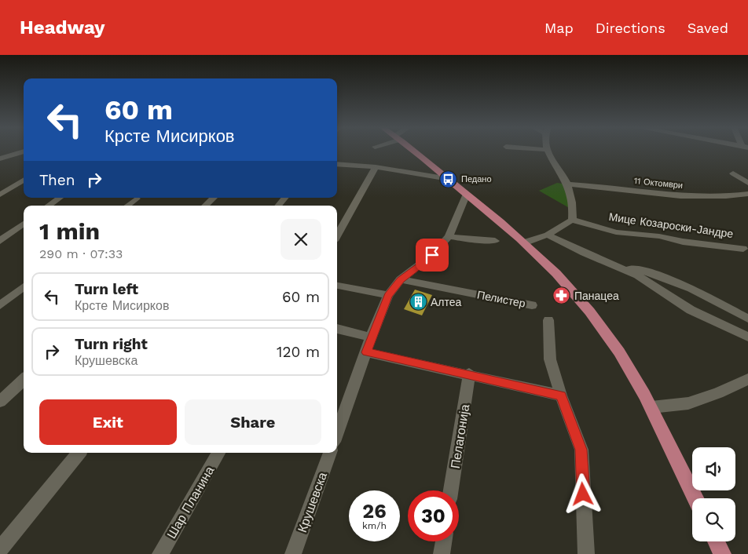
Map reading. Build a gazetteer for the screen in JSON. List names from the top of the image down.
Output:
{
  "streets": {
    "street": [
      "11 Октомври",
      "Мице Козароски-Јандре",
      "Пелистер",
      "Пелагонија",
      "Шар Планина",
      "Крушевска"
    ]
  },
  "places": {
    "bus stop": ["Педано"],
    "pharmacy": ["Панацеа"],
    "building": ["Алтеа"]
  },
  "page": {
    "header": "Headway",
    "nav": ["Map", "Directions", "Saved"],
    "turn": ["60 m", "Крсте Мисирков"],
    "then": "Then",
    "heading": ["1 min", "290 m · 07:33"],
    "list": [
      {
        "name": "Turn left",
        "note": "Крсте Мисирков",
        "value": "60 m"
      },
      {
        "name": "Turn right",
        "note": "Крушевска",
        "value": "120 m"
      }
    ],
    "buttons": ["Exit", "Share"],
    "speed": "26 km/h",
    "limit": "30"
  }
}
